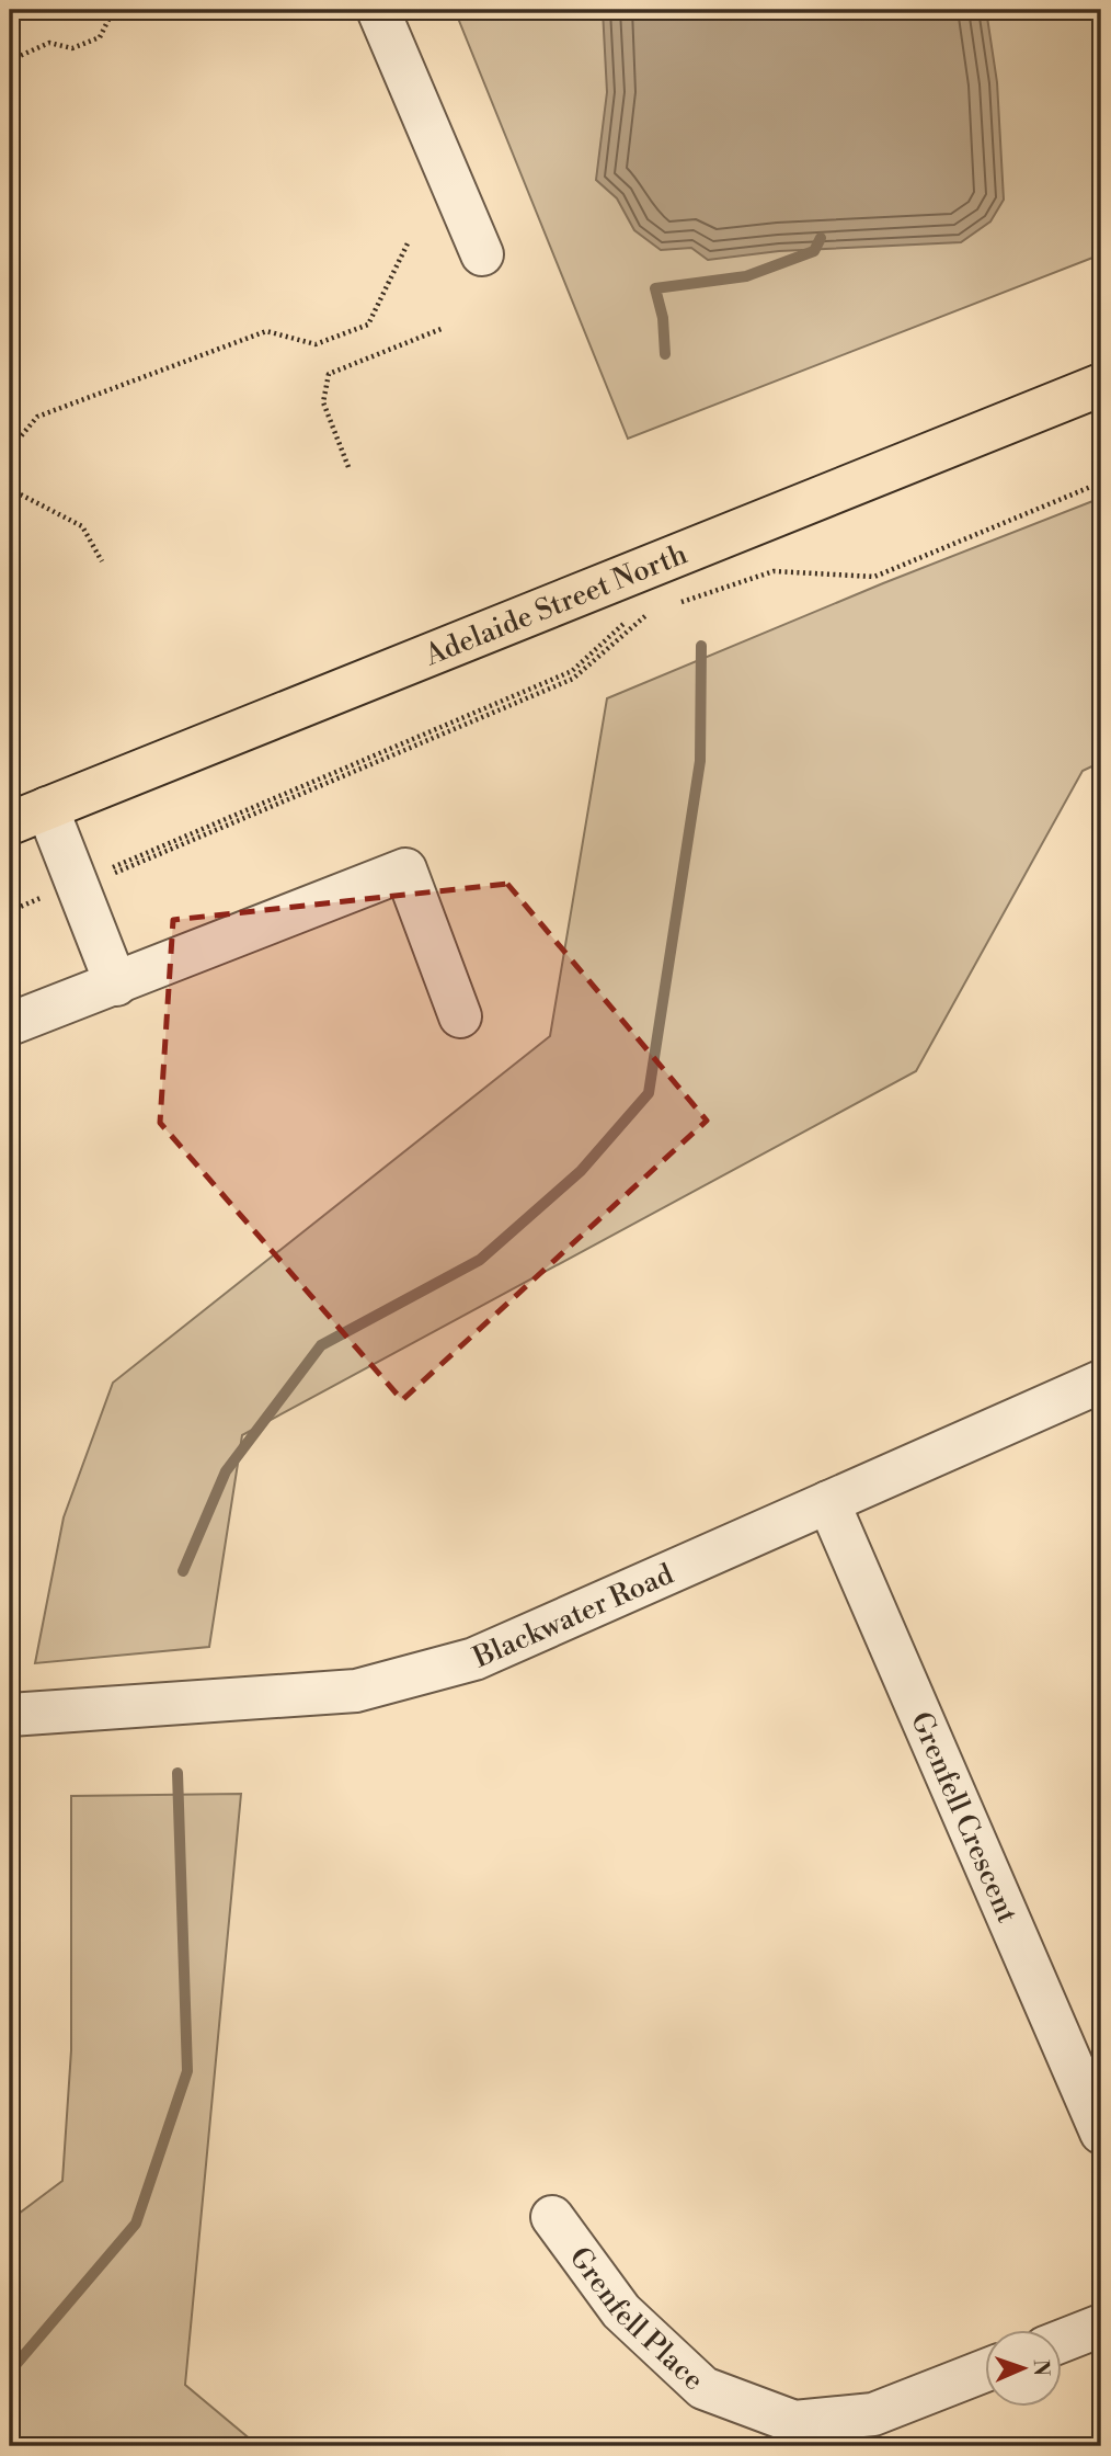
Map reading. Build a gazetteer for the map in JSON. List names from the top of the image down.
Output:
{
  "streets": {
    "main road": ["Adelaide Street North"],
    "street": ["Blackwater Road", "Grenfell Crescent", "Grenfell Place"]
  },
  "crossings": [
    ["Blackwater Road", "Grenfell Crescent"]
  ],
  "north": "right"
}
